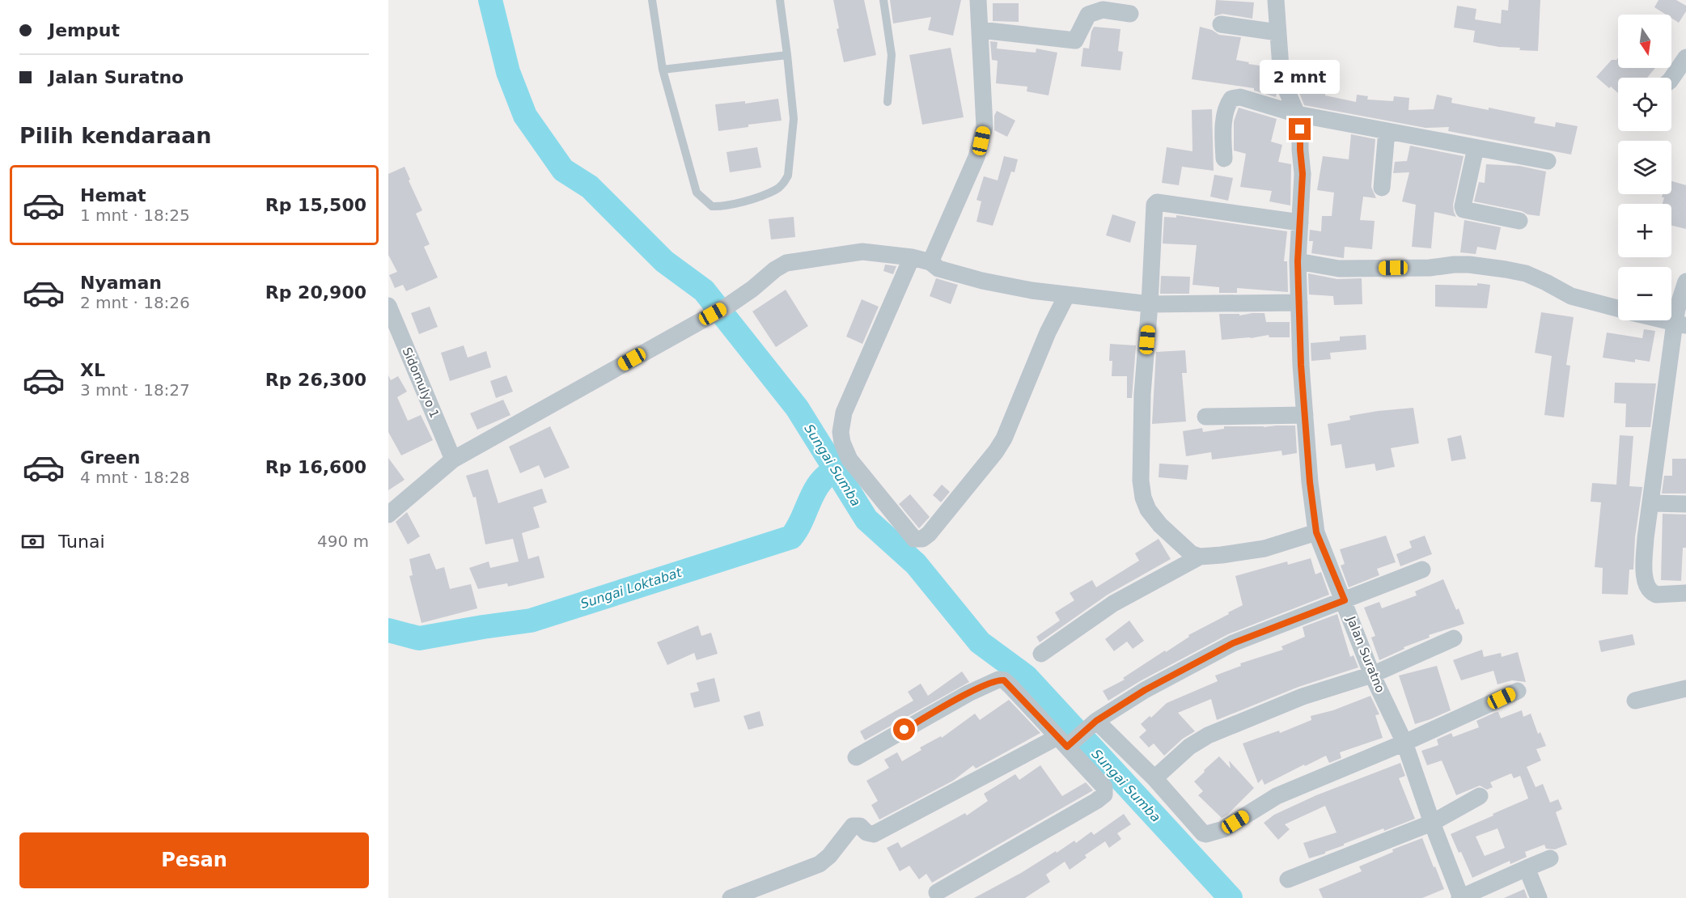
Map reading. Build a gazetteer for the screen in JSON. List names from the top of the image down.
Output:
{
  "streets": {
    "street": ["Sidomulyo 1", "Jalan Suratno"]
  },
  "water": ["Sungai Sumba", "Sungai Loktabat"],
  "north": "bottom",
  "page": {
    "banner": ["Jemput", "Jalan Suratno"],
    "map_buttons": ["+", "−"],
    "bubble": "2 mnt",
    "heading": "Pilih kendaraan",
    "list": [
      {
        "name": "Hemat",
        "note": "1 mnt · 18:25",
        "value": "Rp 15,500"
      },
      {
        "name": "Nyaman",
        "note": "2 mnt · 18:26",
        "value": "Rp 20,900"
      },
      {
        "name": "XL",
        "note": "3 mnt · 18:27",
        "value": "Rp 26,300"
      },
      {
        "name": "Green",
        "note": "4 mnt · 18:28",
        "value": "Rp 16,600"
      }
    ],
    "pay": ["Tunai", "490 m"],
    "buttons": "Pesan"
  }
}
